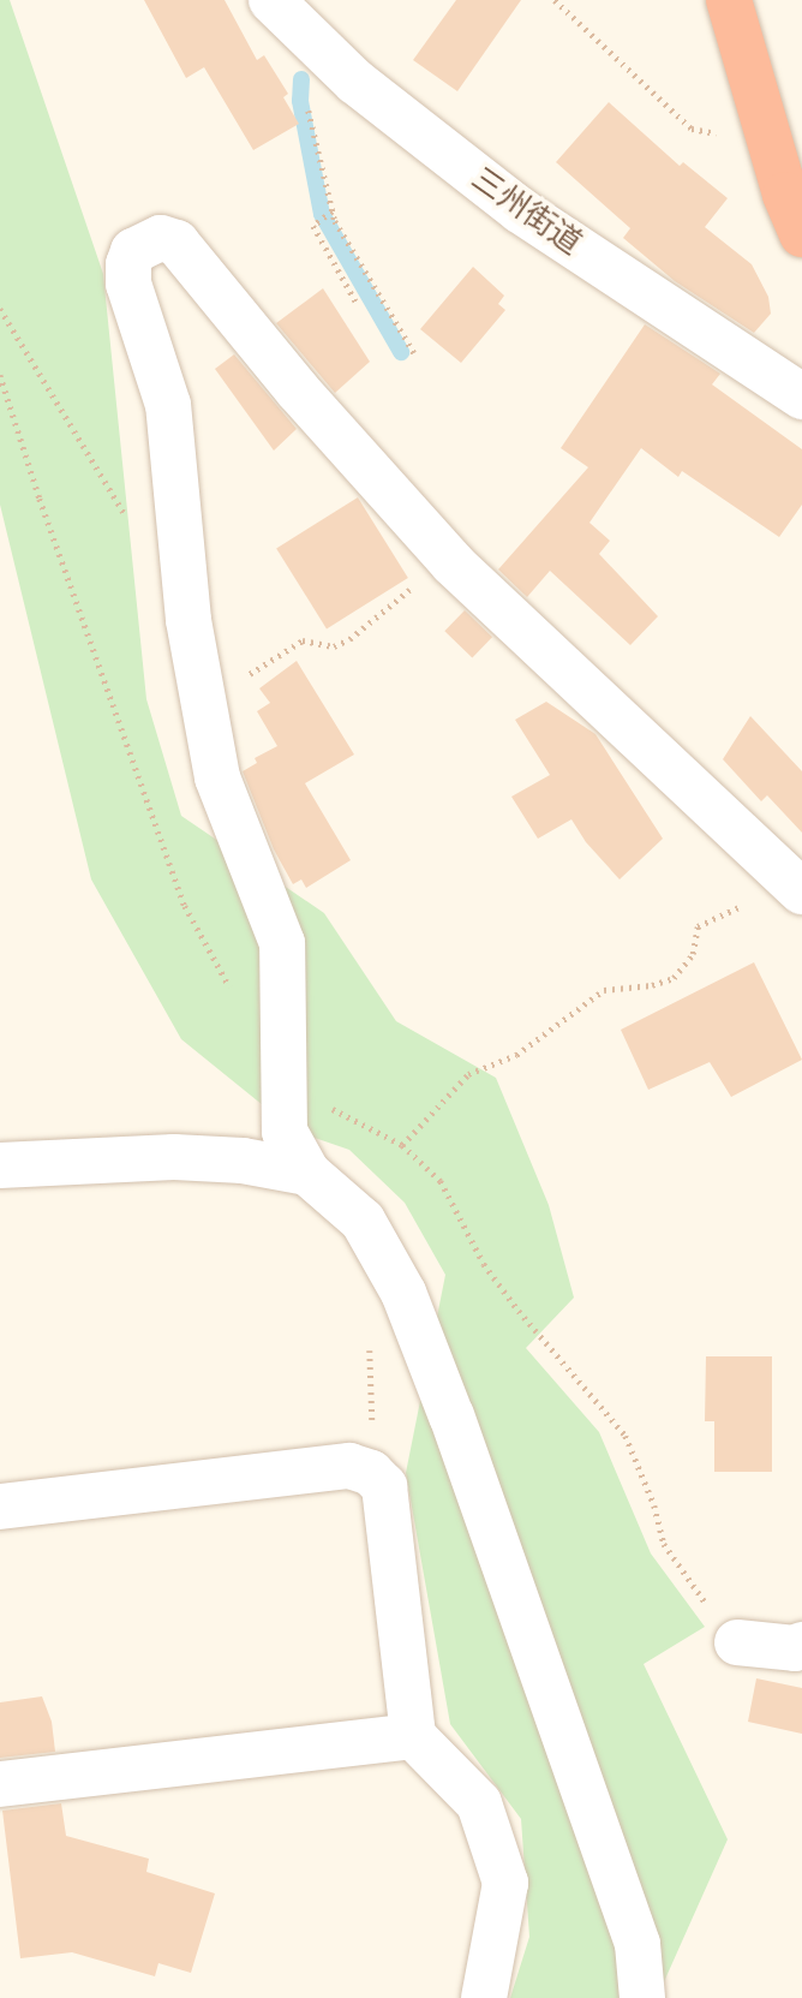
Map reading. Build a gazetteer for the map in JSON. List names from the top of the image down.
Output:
{
  "streets": {
    "street": ["三州街道"]
  }
}
